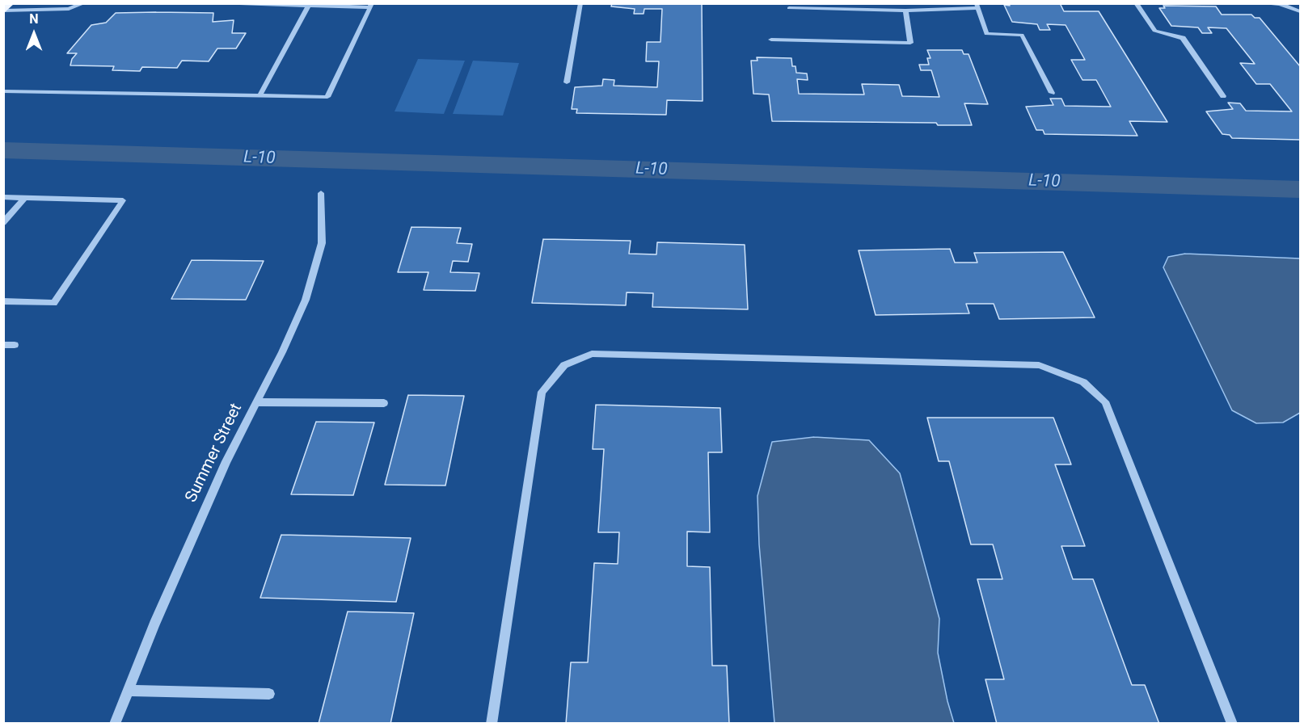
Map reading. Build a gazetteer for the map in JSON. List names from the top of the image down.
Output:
{
  "streets": {
    "street": ["Summer Street"]
  },
  "water": ["L-10"],
  "north": "top"
}
